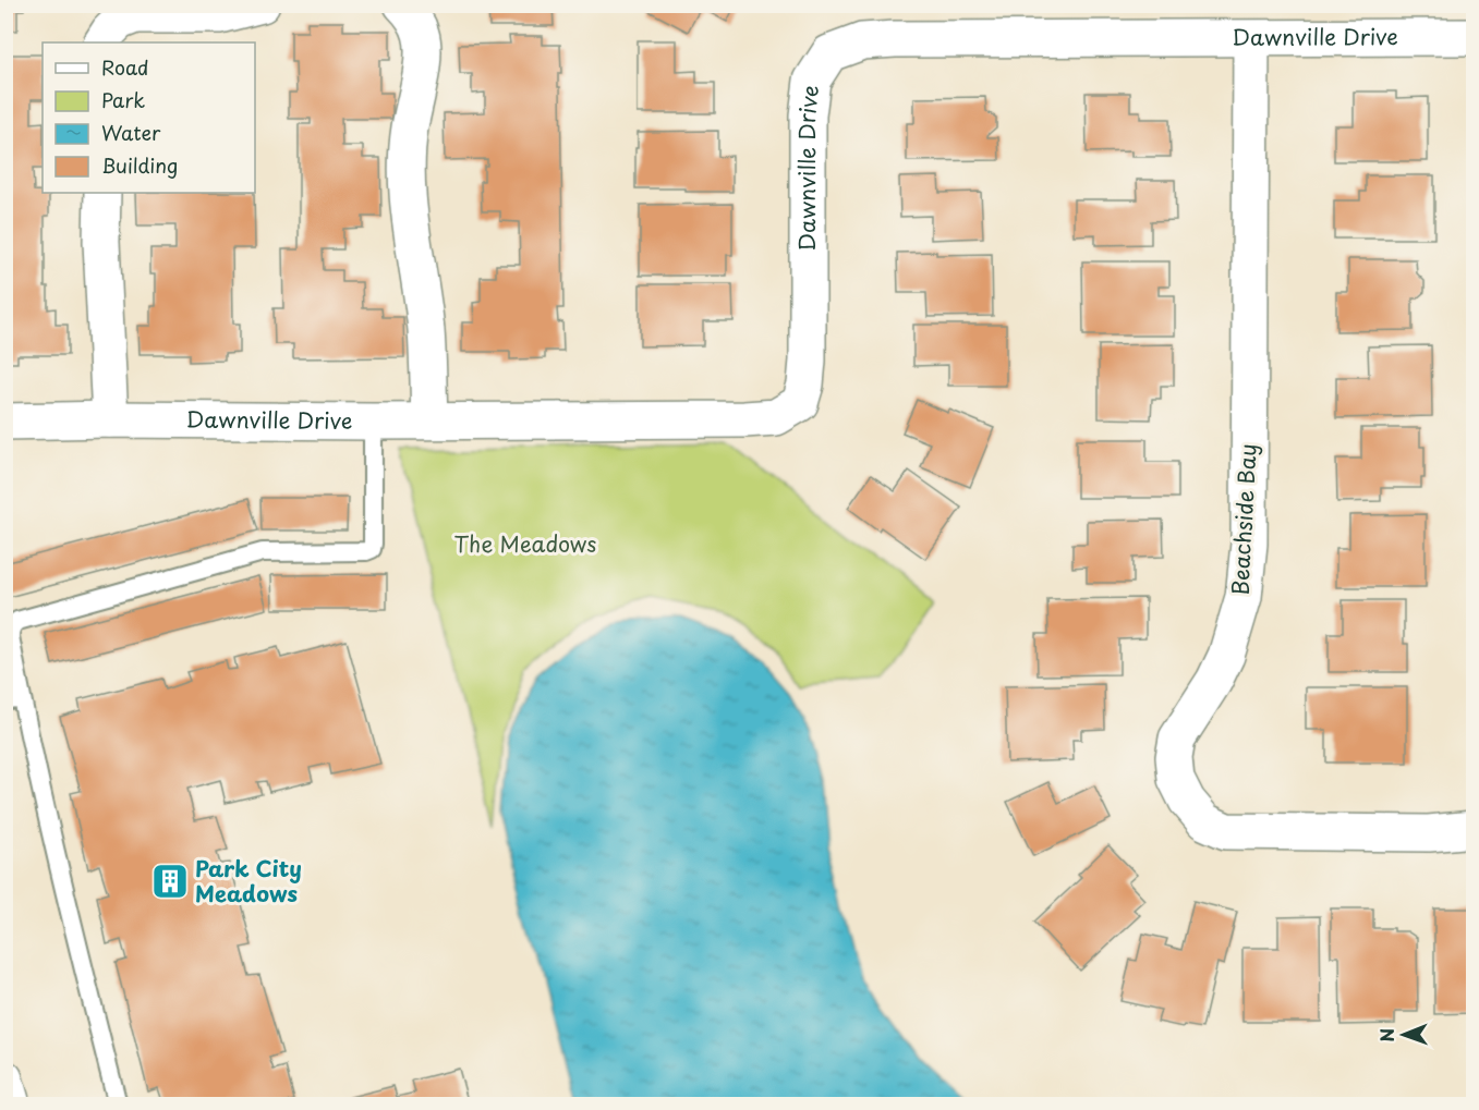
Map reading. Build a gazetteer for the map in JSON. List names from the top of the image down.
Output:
{
  "streets": {
    "street": ["Dawnville Drive", "Beachside Bay"]
  },
  "crossings": [
    ["Dawnville Drive", "Beachside Bay"]
  ],
  "parks": ["The Meadows"],
  "places": {
    "building": ["Park City Meadows"]
  },
  "legend": [
    "Road",
    "Park",
    "Water",
    "Building"
  ],
  "north": "left"
}
